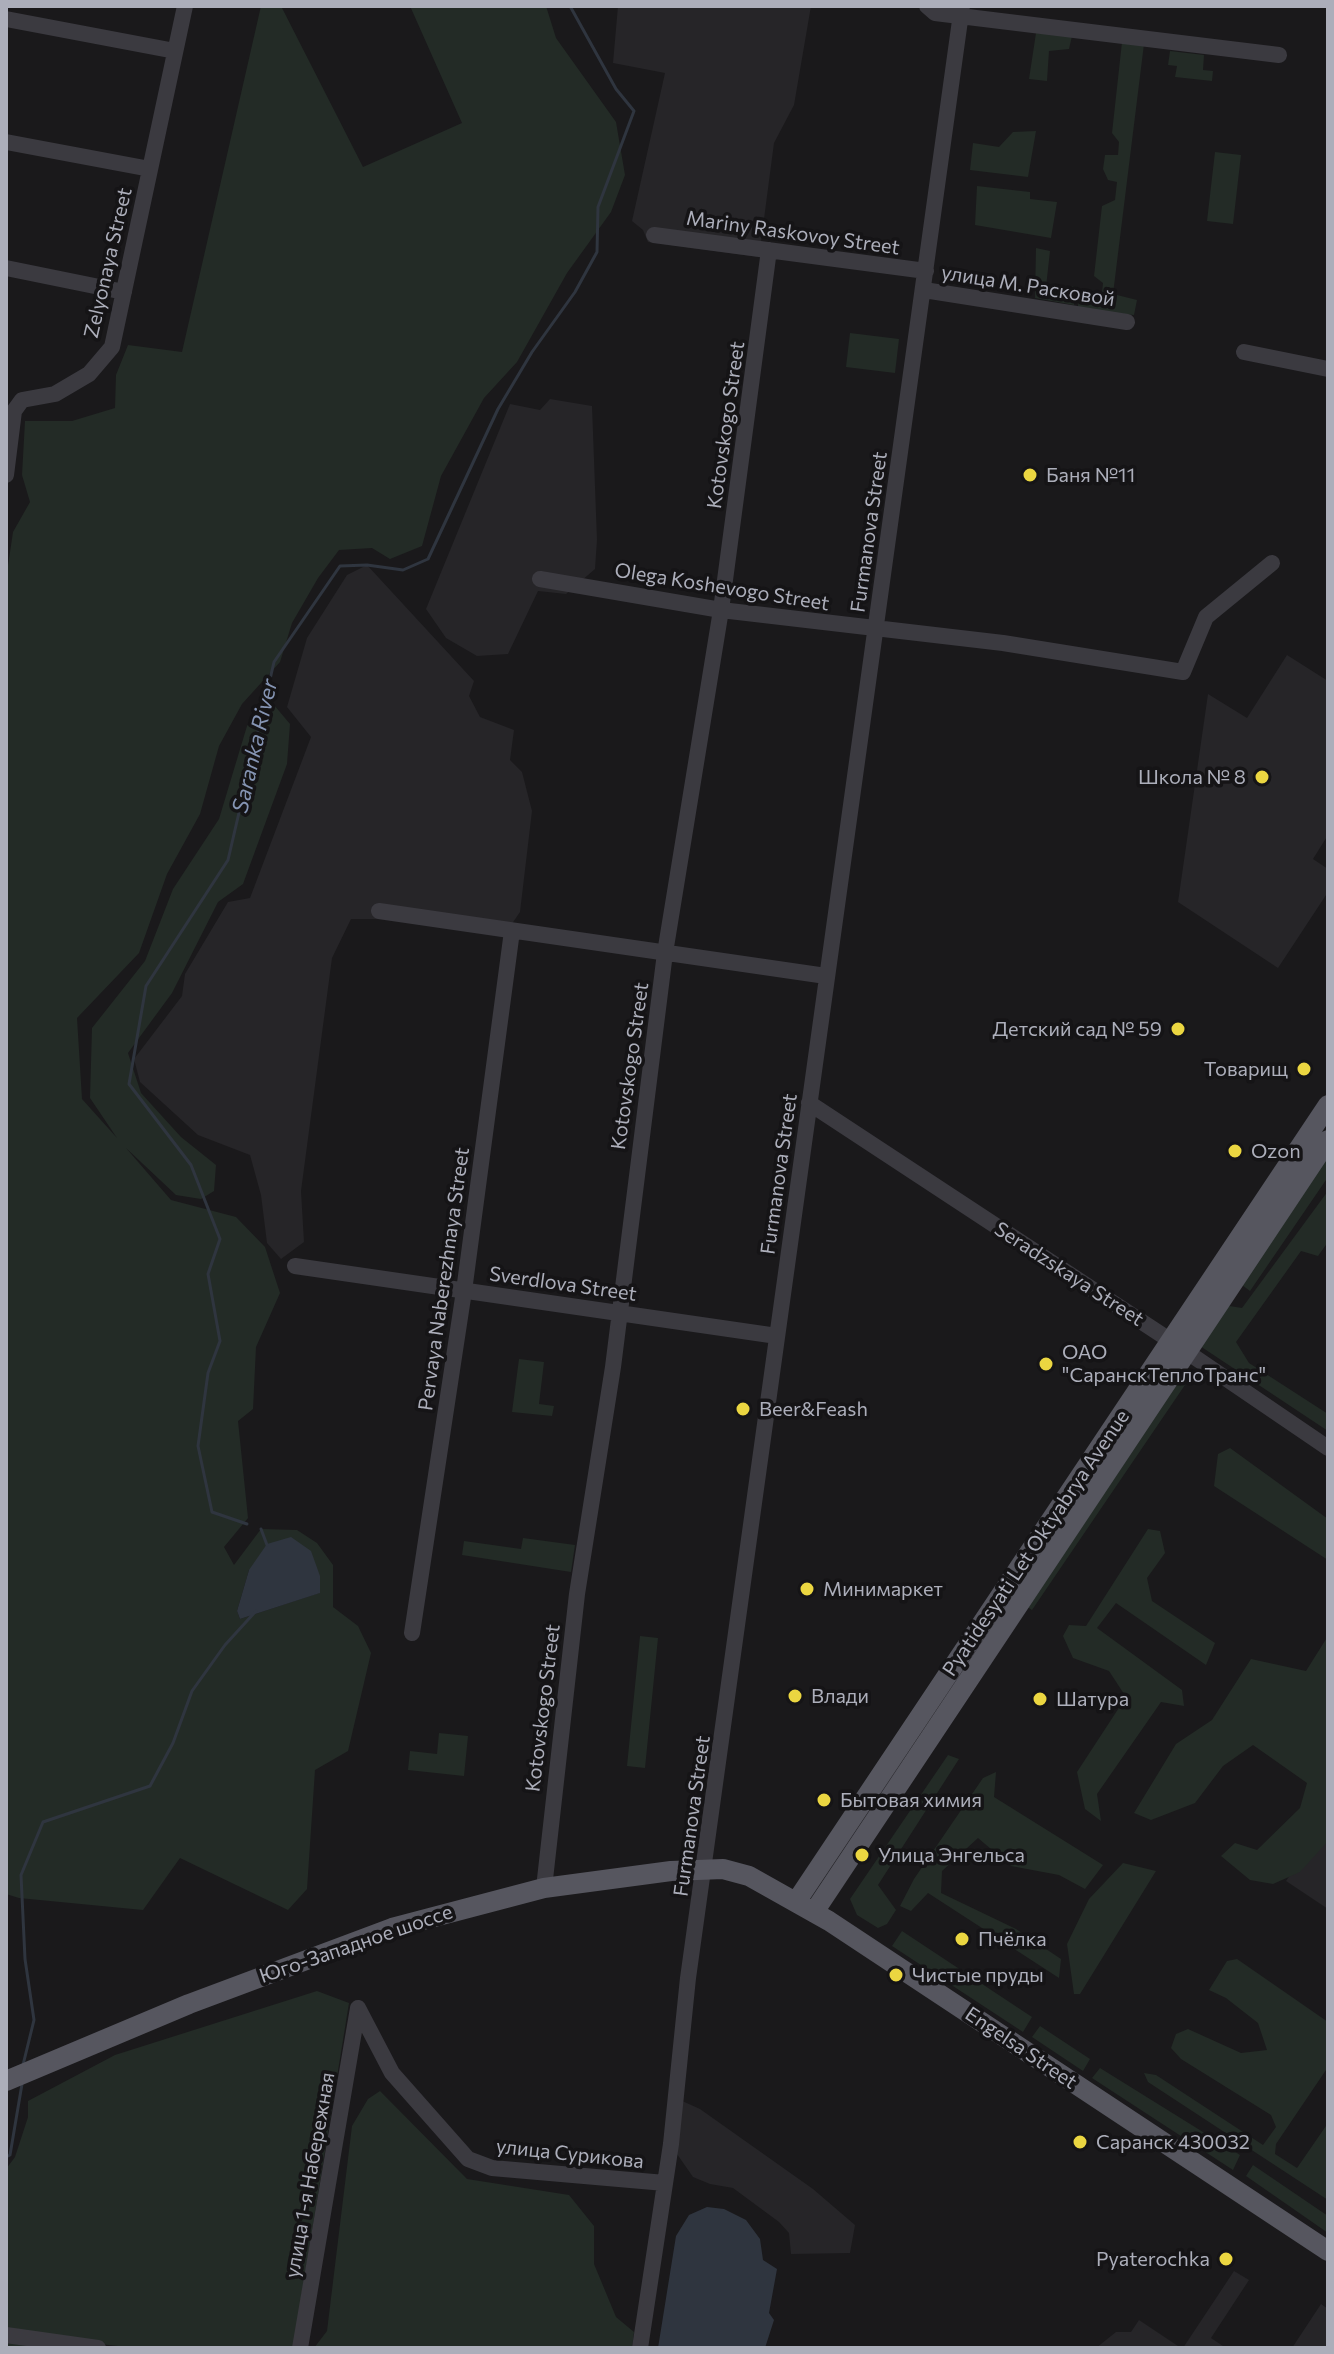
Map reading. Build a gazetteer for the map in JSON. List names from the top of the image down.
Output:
{
  "streets": {
    "main road": ["Pyatidesyati Let Oktyabrya Avenue", "Юго-Западное шоссе", "Engelsa Street"],
    "street": [
      "Mariny Raskovoy Street",
      "Zelyonaya Street",
      "улица М. Расковой",
      "Kotovskogo Street",
      "Furmanova Street",
      "Olega Koshevogo Street",
      "Seradzskaya Street",
      "Pervaya Naberezhnaya Street",
      "Sverdlova Street",
      "улица Сурикова",
      "улица 1-я Набережная"
    ]
  },
  "crossings": [
    ["Mariny Raskovoy Street", "Kotovskogo Street"],
    ["Mariny Raskovoy Street", "Furmanova Street"],
    ["улица М. Расковой", "Furmanova Street"],
    ["Kotovskogo Street", "Olega Koshevogo Street"],
    ["Kotovskogo Street", "Sverdlova Street"],
    ["Kotovskogo Street", "Юго-Западное шоссе"],
    ["Furmanova Street", "Olega Koshevogo Street"],
    ["Furmanova Street", "Seradzskaya Street"],
    ["Furmanova Street", "Sverdlova Street"],
    ["Furmanova Street", "Юго-Западное шоссе"],
    ["Furmanova Street", "Engelsa Street"],
    ["Furmanova Street", "улица Сурикова"],
    ["Seradzskaya Street", "Pyatidesyati Let Oktyabrya Avenue"],
    ["Pervaya Naberezhnaya Street", "Sverdlova Street"],
    ["Pyatidesyati Let Oktyabrya Avenue", "Engelsa Street"],
    ["Юго-Западное шоссе", "Engelsa Street"],
    ["улица Сурикова", "улица 1-я Набережная"]
  ],
  "water": ["Saranka River"],
  "places": [
    "Баня №11",
    "Школа № 8",
    "Детский сад № 59",
    "Товарищ",
    "Ozon",
    "ОАО \"СаранскТеплоТранс\"",
    "Beer&Feash",
    "Минимаркет",
    "Влади",
    "Шатура",
    "Бытовая химия",
    "Улица Энгельса",
    "Пчёлка",
    "Чистые пруды",
    "Саранск 430032",
    "Pyaterochka"
  ]
}
